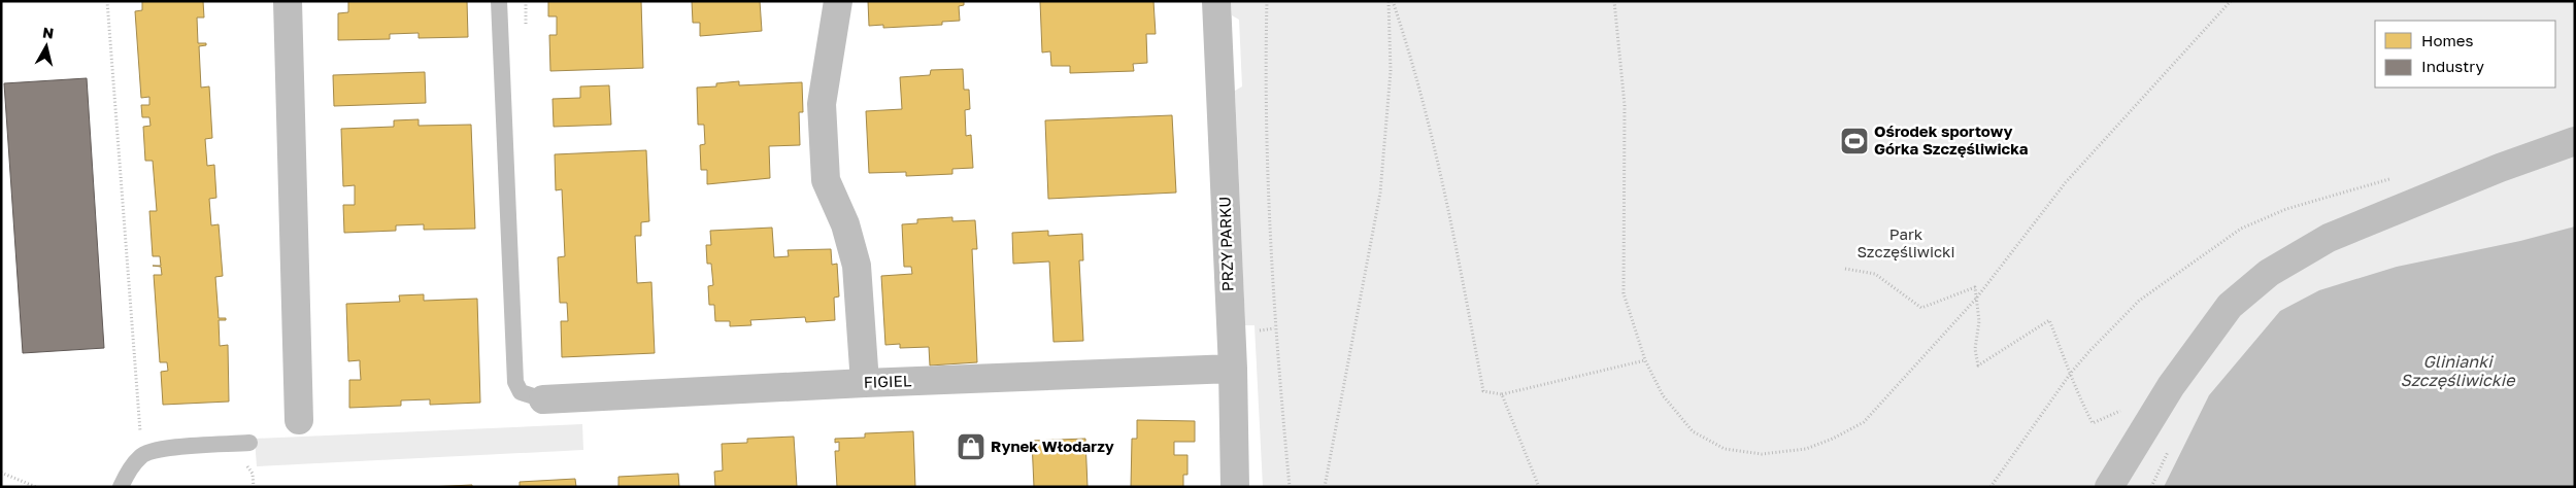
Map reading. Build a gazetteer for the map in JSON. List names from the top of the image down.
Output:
{
  "streets": {
    "street": ["PRZY PARKU", "FIGIEL"]
  },
  "crossings": [
    ["PRZY PARKU", "FIGIEL"]
  ],
  "water": ["Glinianki Szczęśliwickie"],
  "parks": ["Park Szczęśliwicki"],
  "places": {
    "sports": ["Ośrodek sportowy Górka Szczęśliwicka"],
    "shop": ["Rynek Włodarzy"]
  },
  "legend": ["Homes", "Industry"],
  "north": "top"
}
